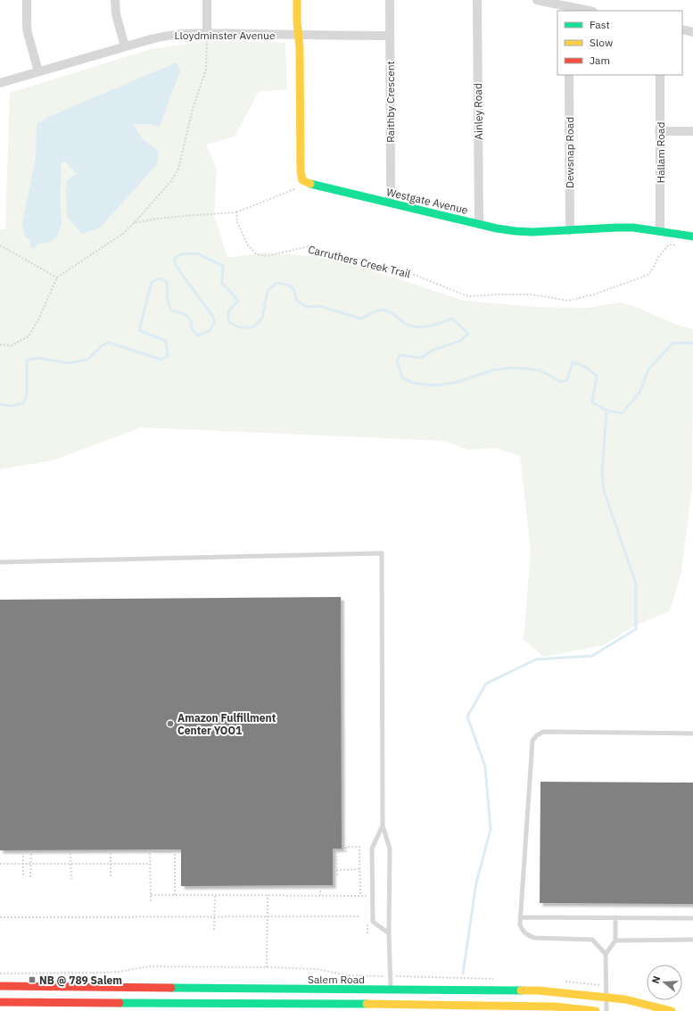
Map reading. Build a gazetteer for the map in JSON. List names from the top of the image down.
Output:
{
  "streets": {
    "main road": ["Westgate Avenue", "Salem Road"],
    "street": [
      "Lloydminster Avenue",
      "Raithby Crescent",
      "Ainley Road",
      "Dewsnap Road",
      "Hallam Road"
    ],
    "path": ["Carruthers Creek Trail"]
  },
  "crossings": [
    ["Lloydminster Avenue", "Raithby Crescent"],
    ["Raithby Crescent", "Westgate Avenue"],
    ["Ainley Road", "Westgate Avenue"],
    ["Dewsnap Road", "Westgate Avenue"],
    ["Hallam Road", "Westgate Avenue"]
  ],
  "places": {
    "other": ["Amazon Fulfillment Center YOO1"],
    "transit": ["NB @ 789 Salem"]
  },
  "legend": ["Fast", "Slow", "Jam"],
  "north": "left"
}
